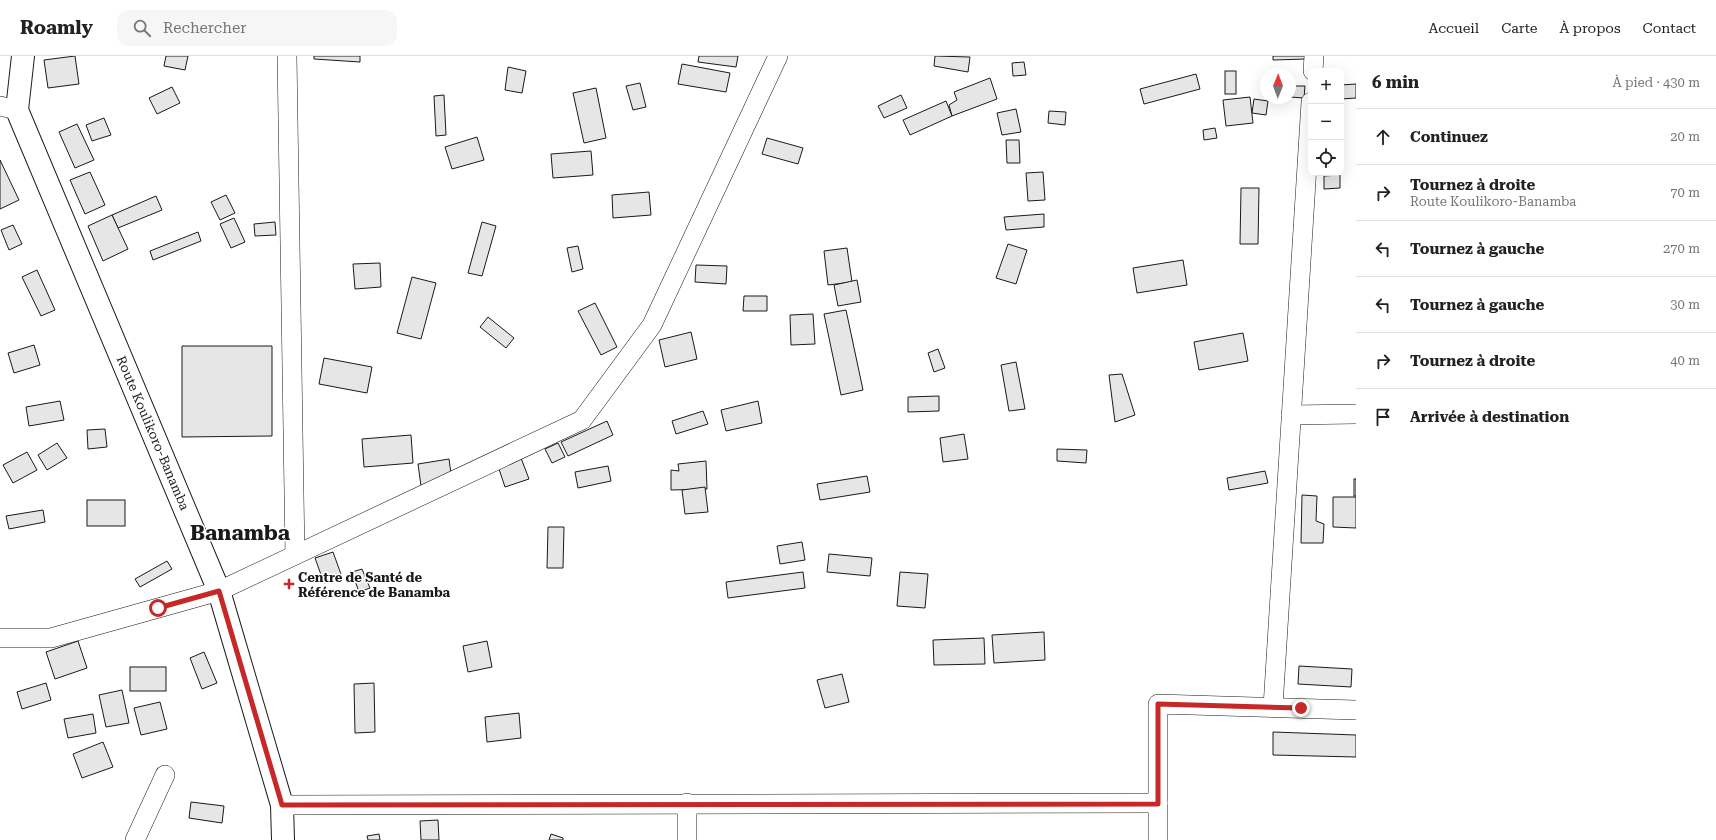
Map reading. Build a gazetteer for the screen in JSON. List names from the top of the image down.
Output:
{
  "streets": {
    "street": ["Route Koulikoro-Banamba"]
  },
  "districts": ["Banamba"],
  "places": {
    "health": ["Centre de Santé de Référence de Banamba"]
  },
  "north": "top",
  "page": {
    "header": "Roamly",
    "search": "Rechercher",
    "nav": [
      "Accueil",
      "Carte",
      "À propos",
      "Contact"
    ],
    "heading": ["6 min", "À pied · 430 m"],
    "map_buttons": ["+", "−"],
    "list": [
      ["Continuez", "20 m"],
      ["Tournez à droite", "Route Koulikoro-Banamba", "70 m"],
      ["Tournez à gauche", "270 m"],
      ["Tournez à gauche", "30 m"],
      ["Tournez à droite", "40 m"],
      "Arrivée à destination"
    ]
  }
}
